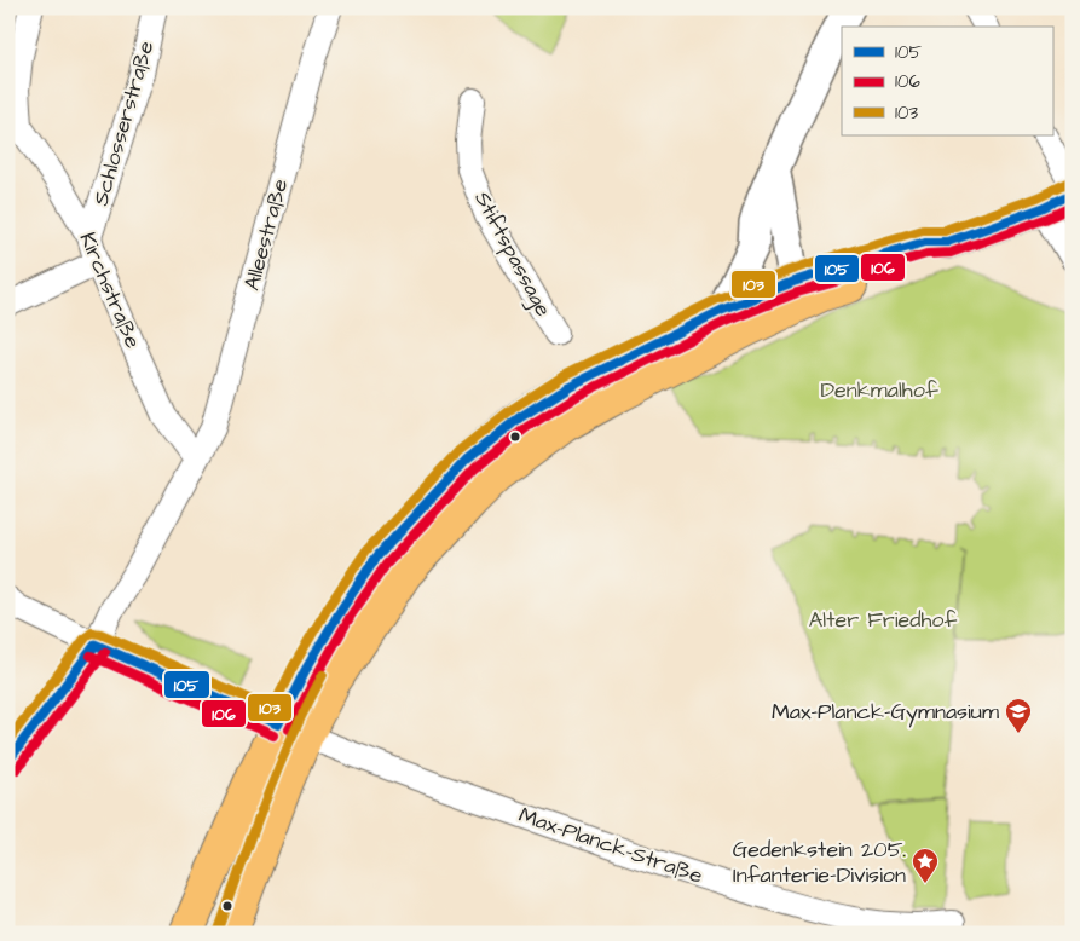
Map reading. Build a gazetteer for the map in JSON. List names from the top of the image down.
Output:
{
  "streets": {
    "street": [
      "Schlosserstraße",
      "Alleestraße",
      "Stiftspassage",
      "Kirchstraße",
      "Max-Planck-Straße"
    ]
  },
  "crossings": [
    ["Schlosserstraße", "Kirchstraße"],
    ["Alleestraße", "Kirchstraße"],
    ["Alleestraße", "Max-Planck-Straße"]
  ],
  "parks": ["Denkmalhof", "Alter Friedhof"],
  "places": {
    "school or university": ["Max-Planck-Gymnasium"],
    "place": ["Gedenkstein 205. Infanterie-Division"]
  },
  "lines": ["transit line 103", "transit line 105", "transit line 106"],
  "legend": ["105", "106", "103"]
}
